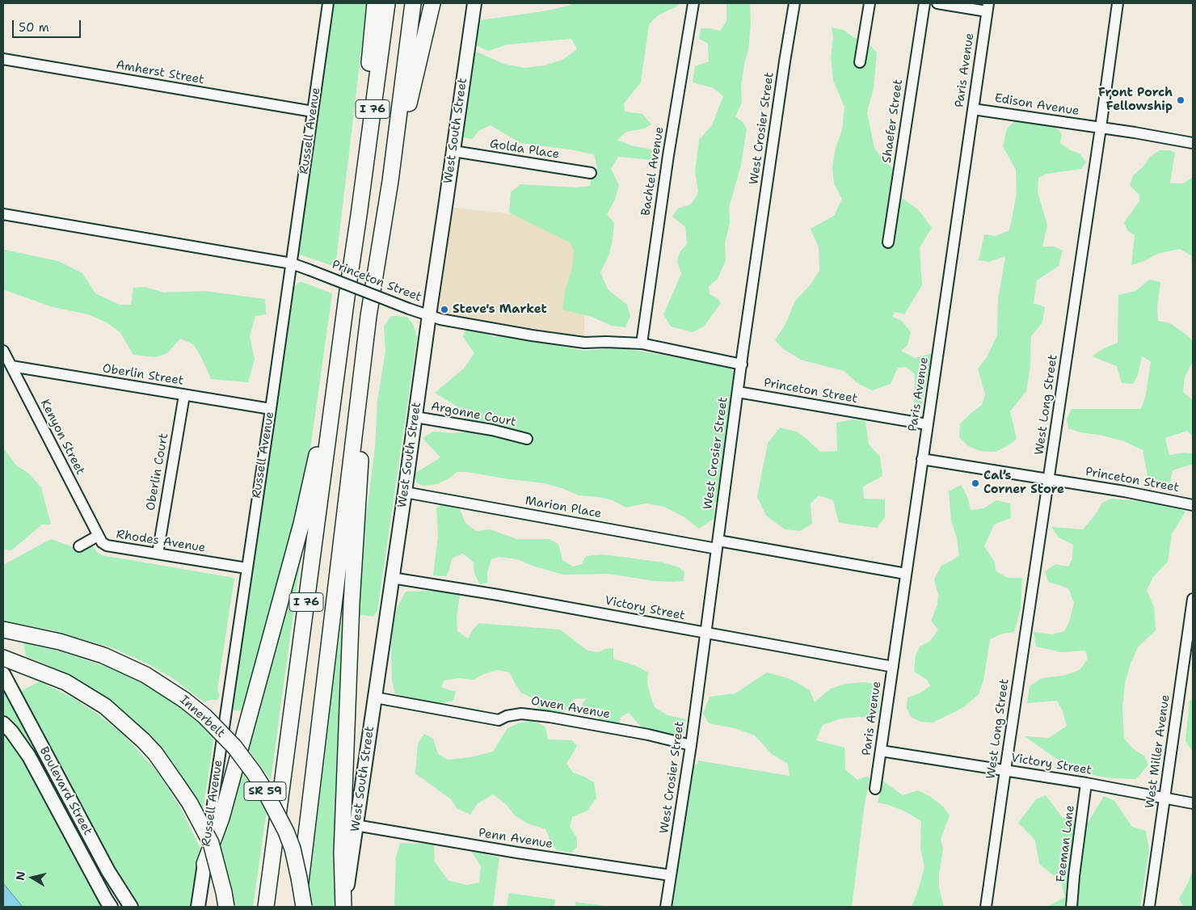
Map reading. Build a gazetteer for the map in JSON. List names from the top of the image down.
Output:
{
  "streets": {
    "highway": ["I 76", "Innerbelt", "SR 59"],
    "main road": ["Russell Avenue", "West South Street", "Boulevard Street"],
    "street": [
      "Paris Avenue",
      "Amherst Street",
      "Edison Avenue",
      "Shaefer Street",
      "West Crosier Street",
      "Golda Place",
      "Bachtel Avenue",
      "Princeton Street",
      "Oberlin Street",
      "West Long Street",
      "Argonne Court",
      "Kenyon Street",
      "Oberlin Court",
      "Marion Place",
      "Rhodes Avenue",
      "Victory Street",
      "Owen Avenue",
      "West Miller Avenue",
      "Penn Avenue",
      "Feeman Lane"
    ]
  },
  "crossings": [
    ["Paris Avenue", "Edison Avenue"],
    ["Paris Avenue", "Princeton Street"],
    ["Paris Avenue", "Marion Place"],
    ["Paris Avenue", "Victory Street"],
    ["Amherst Street", "Russell Avenue"],
    ["Edison Avenue", "West Long Street"],
    ["West Crosier Street", "Princeton Street"],
    ["West Crosier Street", "Marion Place"],
    ["West Crosier Street", "Victory Street"],
    ["West Crosier Street", "Owen Avenue"],
    ["West Crosier Street", "Penn Avenue"],
    ["Russell Avenue", "Princeton Street"],
    ["Russell Avenue", "Oberlin Street"],
    ["Russell Avenue", "Rhodes Avenue"],
    ["West South Street", "Golda Place"],
    ["West South Street", "Princeton Street"],
    ["West South Street", "Argonne Court"],
    ["West South Street", "Marion Place"],
    ["West South Street", "Victory Street"],
    ["West South Street", "Owen Avenue"],
    ["West South Street", "Penn Avenue"],
    ["Bachtel Avenue", "Princeton Street"],
    ["Princeton Street", "West Long Street"],
    ["Oberlin Street", "Kenyon Street"],
    ["Oberlin Street", "Oberlin Court"],
    ["West Long Street", "Victory Street"],
    ["Kenyon Street", "Rhodes Avenue"],
    ["Oberlin Court", "Rhodes Avenue"],
    ["Victory Street", "West Miller Avenue"],
    ["Victory Street", "Feeman Lane"]
  ],
  "places": ["Front Porch Fellowship", "Steve's Market", "Cal’s Corner Store"],
  "scale_bar": "50 m",
  "north": "left"
}
